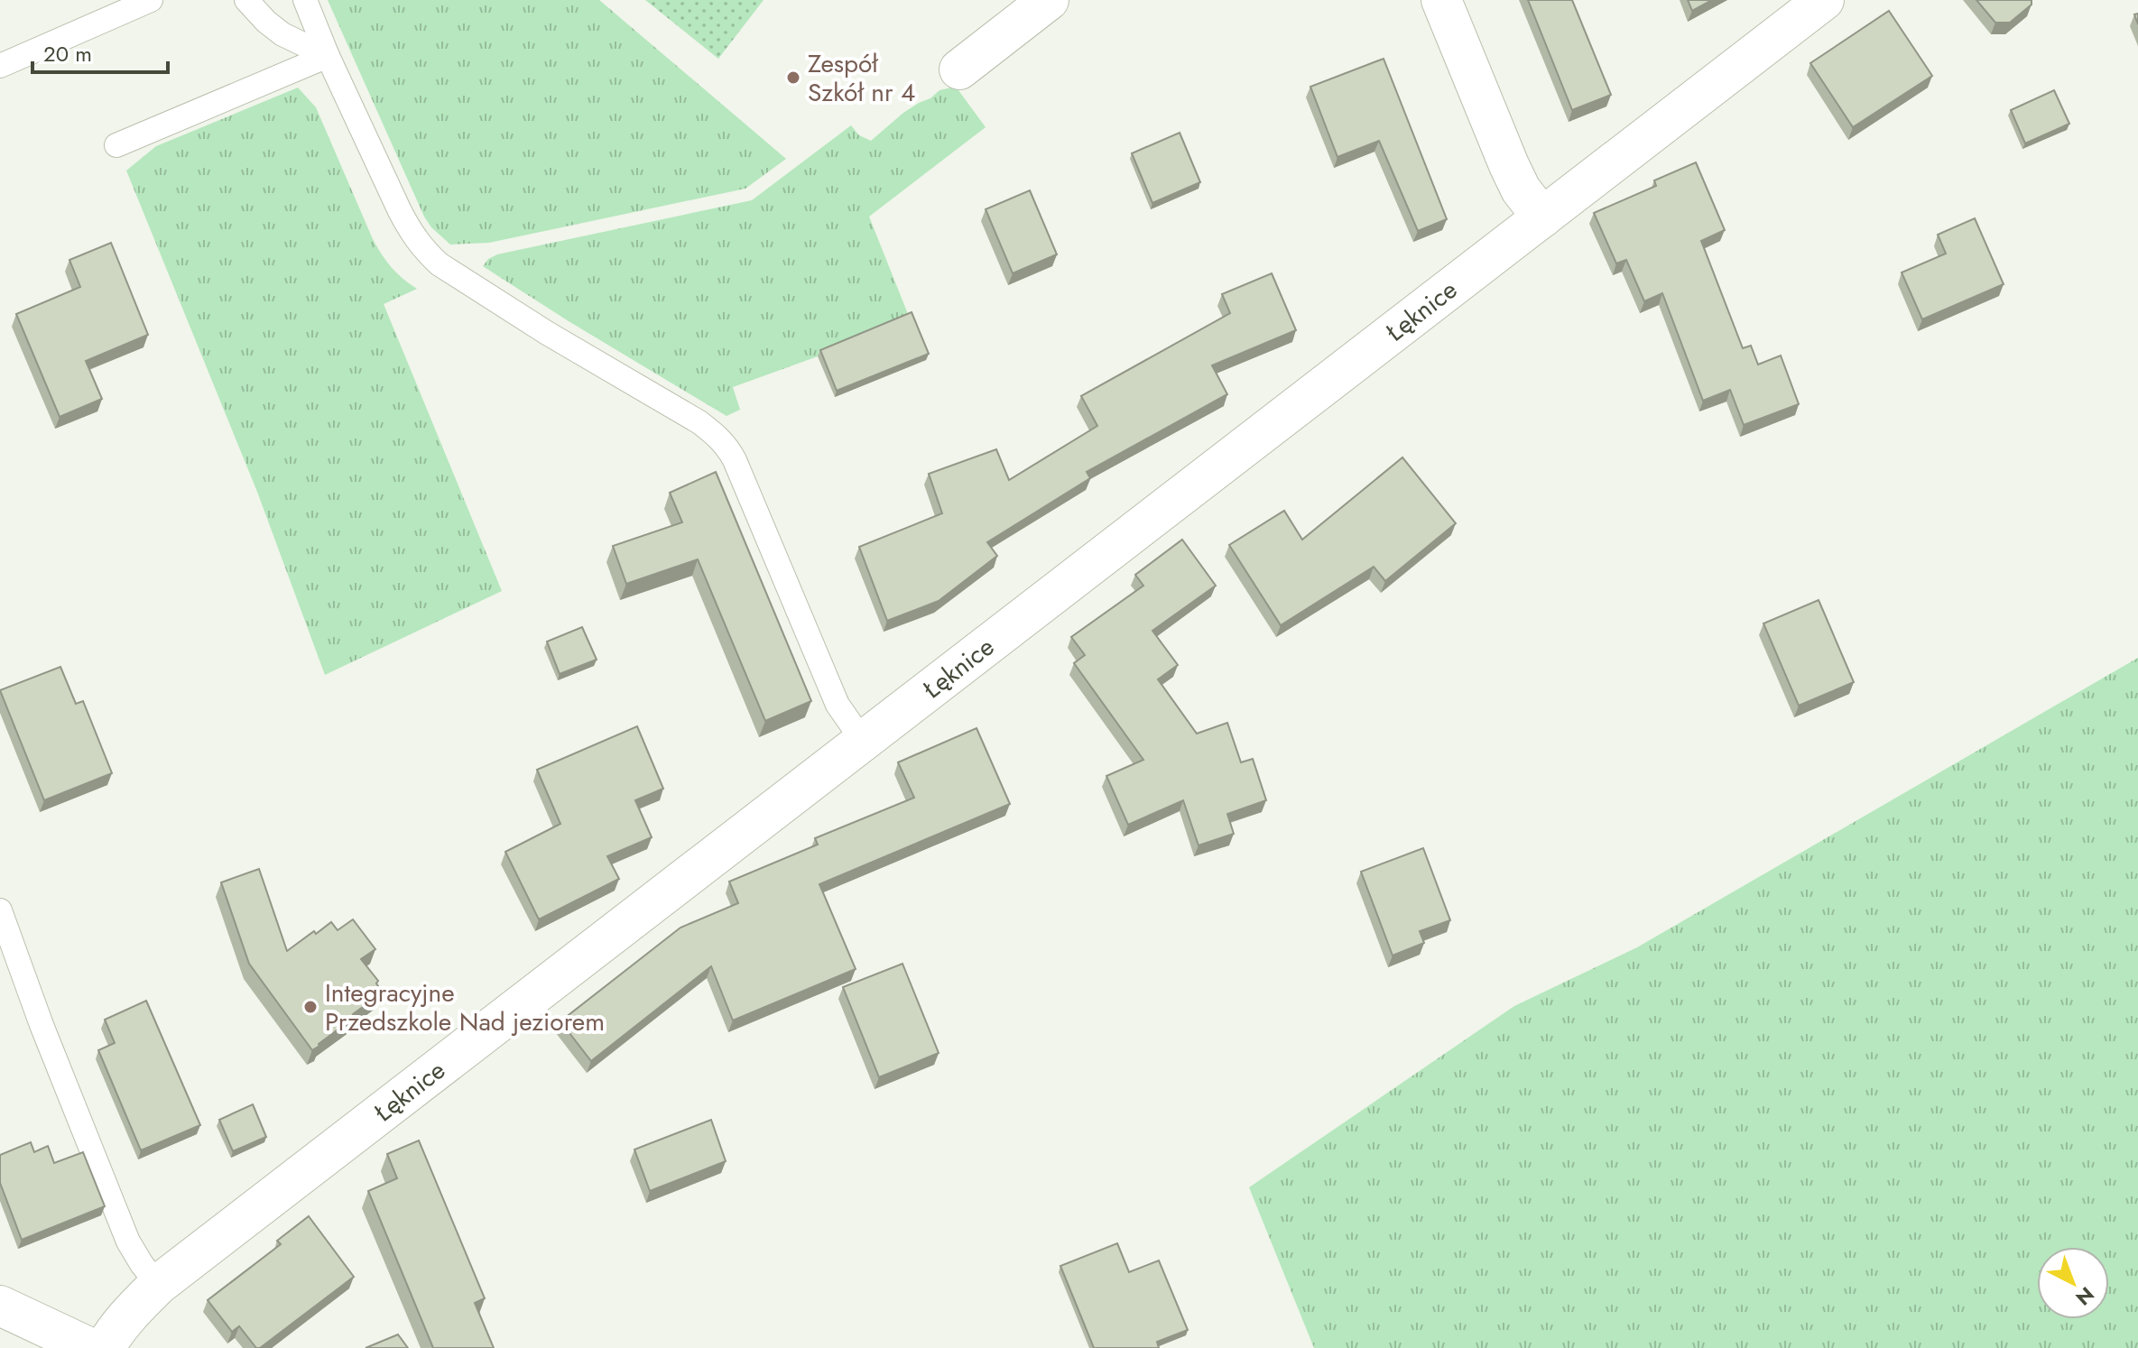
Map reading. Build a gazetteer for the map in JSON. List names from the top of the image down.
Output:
{
  "streets": {
    "street": ["Łęknice"]
  },
  "places": ["Zespół Szkół nr 4", "Integracyjne Przedszkole Nad jeziorem"],
  "scale_bar": "20 m",
  "north": "bottom right"
}
